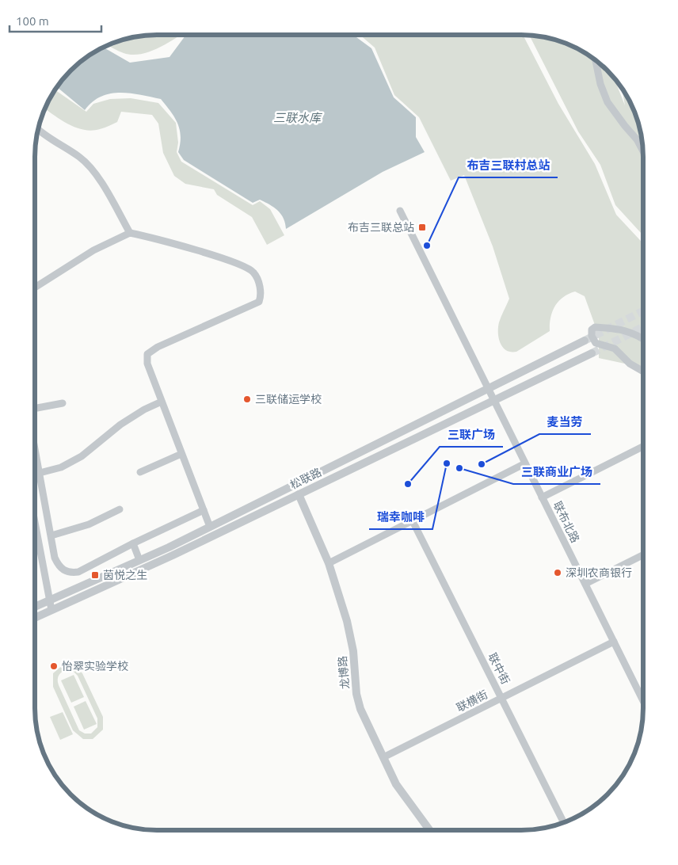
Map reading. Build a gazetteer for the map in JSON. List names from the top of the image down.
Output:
{
  "streets": {
    "street": [
      "松联路",
      "联布北路",
      "联中街",
      "龙博路",
      "联横街"
    ]
  },
  "crossings": [
    ["松联路", "联布北路"],
    ["松联路", "龙博路"],
    ["联布北路", "联横街"],
    ["联中街", "联横街"],
    ["龙博路", "联横街"]
  ],
  "water": ["三联水库"],
  "places": {
    "transit": ["布吉三联总站", "茵悦之生"],
    "other": [
      "布吉三联村总站",
      "三联储运学校",
      "瑞幸咖啡",
      "麦当劳",
      "三联商业广场",
      "三联广场",
      "深圳农商银行",
      "怡翠实验学校"
    ]
  },
  "scale_bar": "100 m"
}
